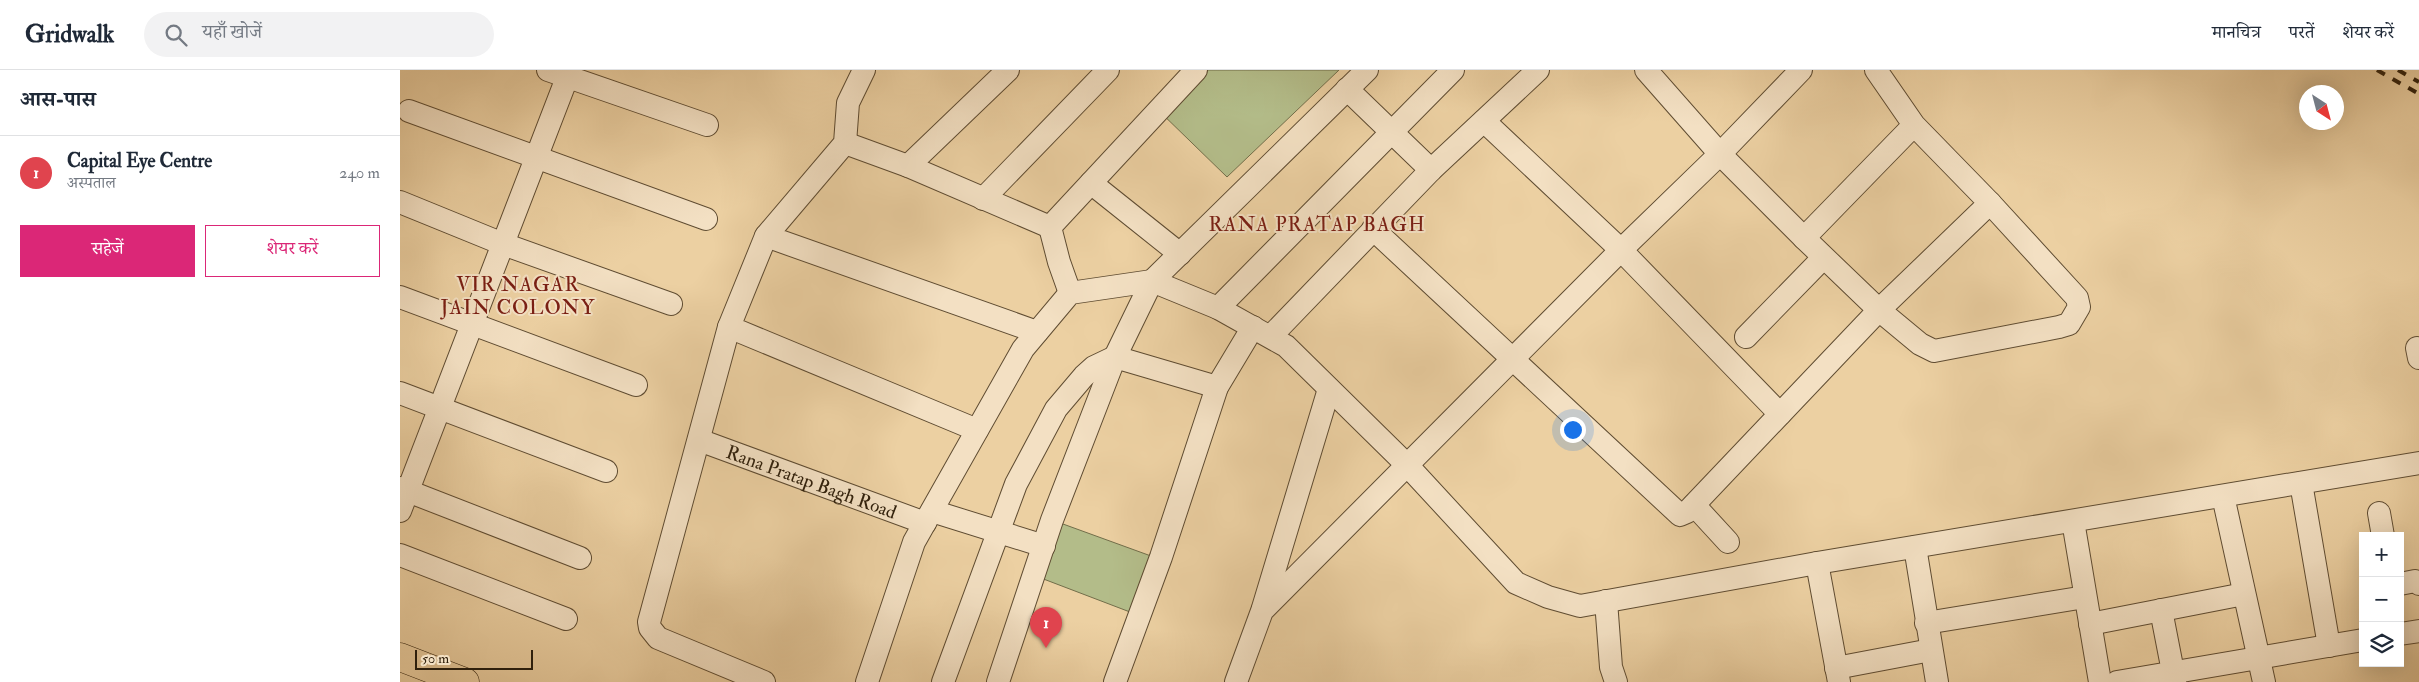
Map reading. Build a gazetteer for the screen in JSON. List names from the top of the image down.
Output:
{
  "streets": {
    "street": ["Rana Pratap Bagh Road"]
  },
  "districts": ["RANA PRATAP BAGH", "VIR NAGAR JAIN COLONY"],
  "scale_bar": "50 m",
  "north": "bottom right",
  "page": {
    "header": "Gridwalk",
    "search": "यहाँ खोजें",
    "nav": ["मानचित्र", "परतें", "शेयर करें"],
    "heading": "आस-पास",
    "list": [
      {
        "mark": "1",
        "name": "Capital Eye Centre",
        "note": "अस्पताल",
        "value": "240 m"
      }
    ],
    "buttons": ["सहेजें", "शेयर करें"],
    "map_buttons": ["+", "−"],
    "pins": "1",
    "scale": "50 m"
  }
}
